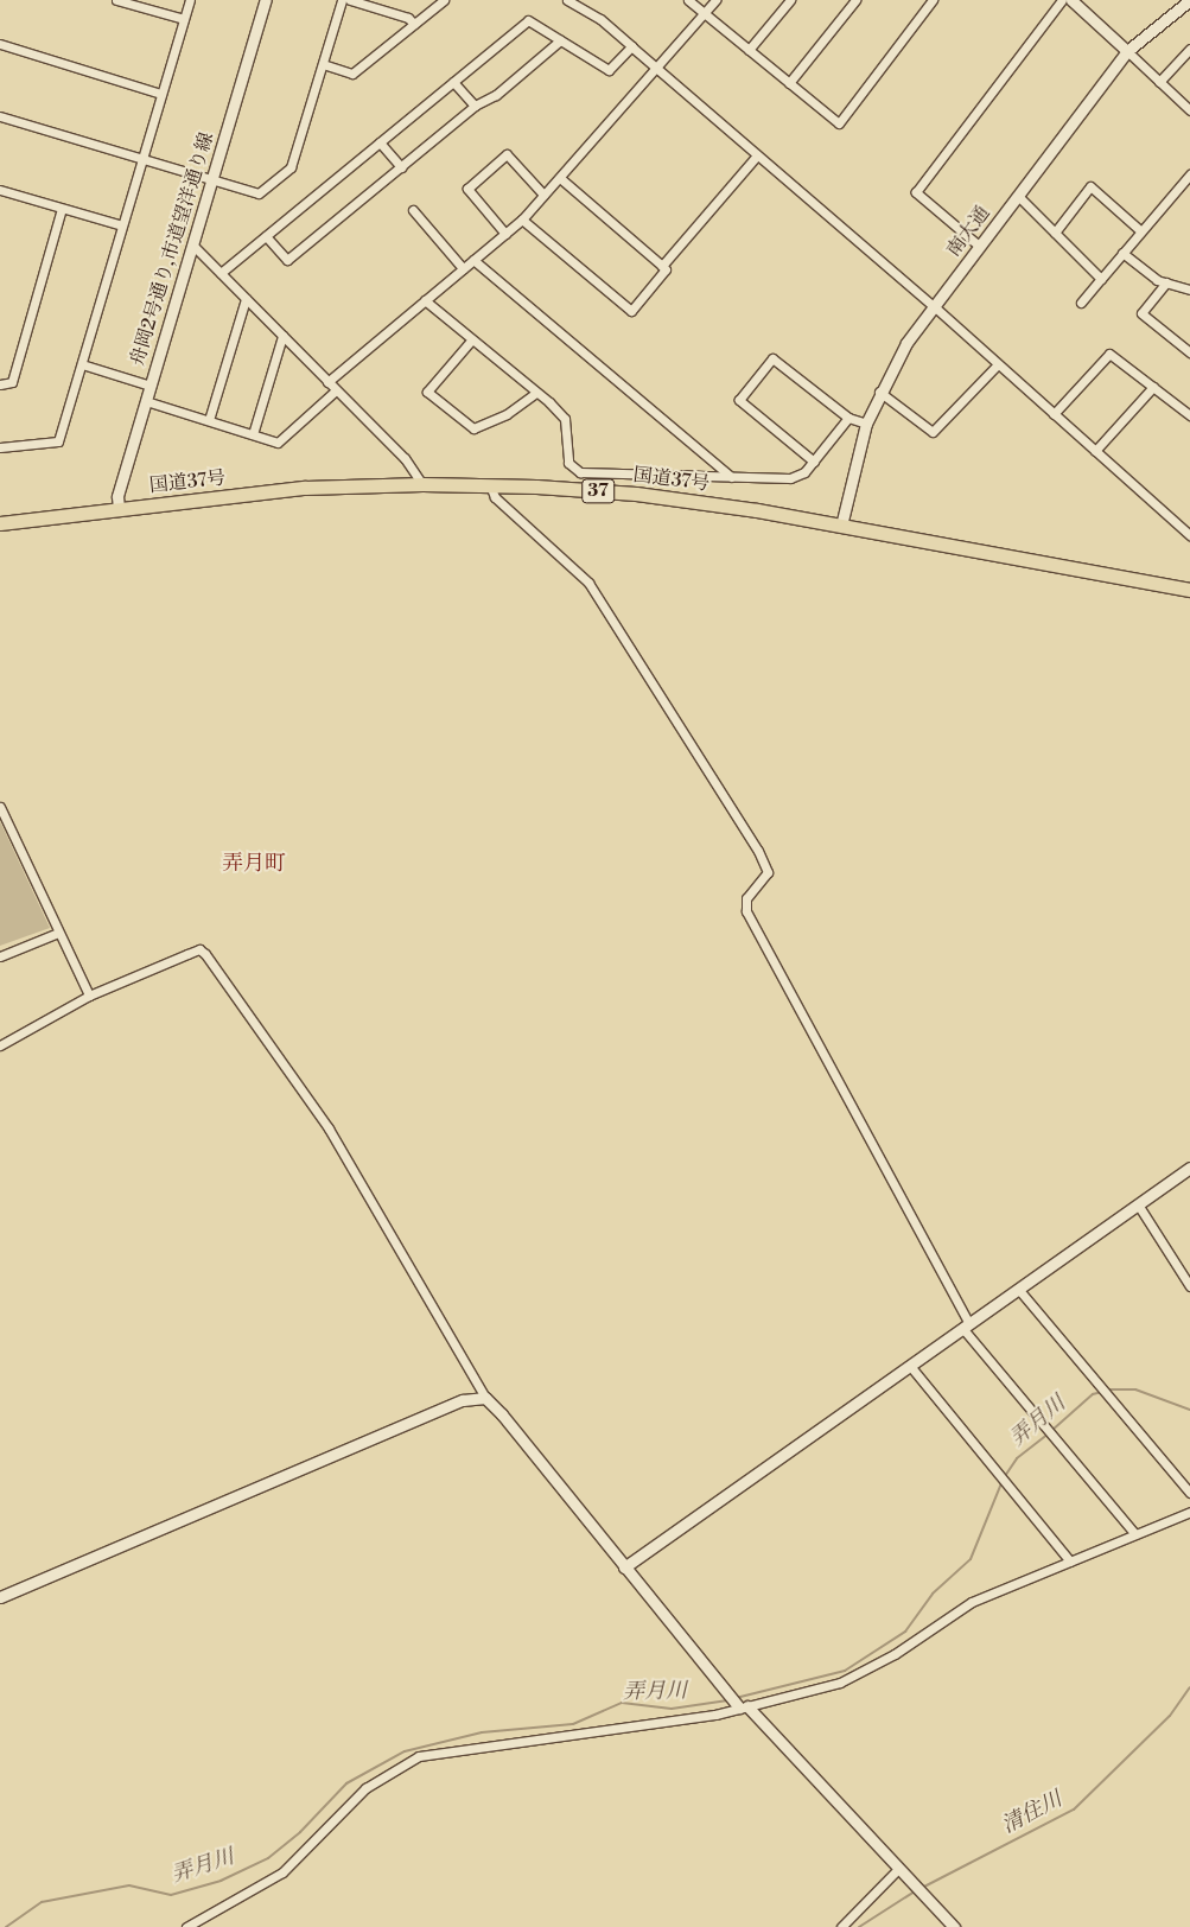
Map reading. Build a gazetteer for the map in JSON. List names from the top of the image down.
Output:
{
  "streets": {
    "highway": ["国道37号", "37"],
    "street": ["南大通", "舟岡2号通り,市道望洋通り線"]
  },
  "crossings": [
    ["南大通", "国道37号"],
    ["舟岡2号通り,市道望洋通り線", "国道37号"]
  ],
  "districts": ["弄月町"],
  "water": ["弄月川", "清住川"]
}
